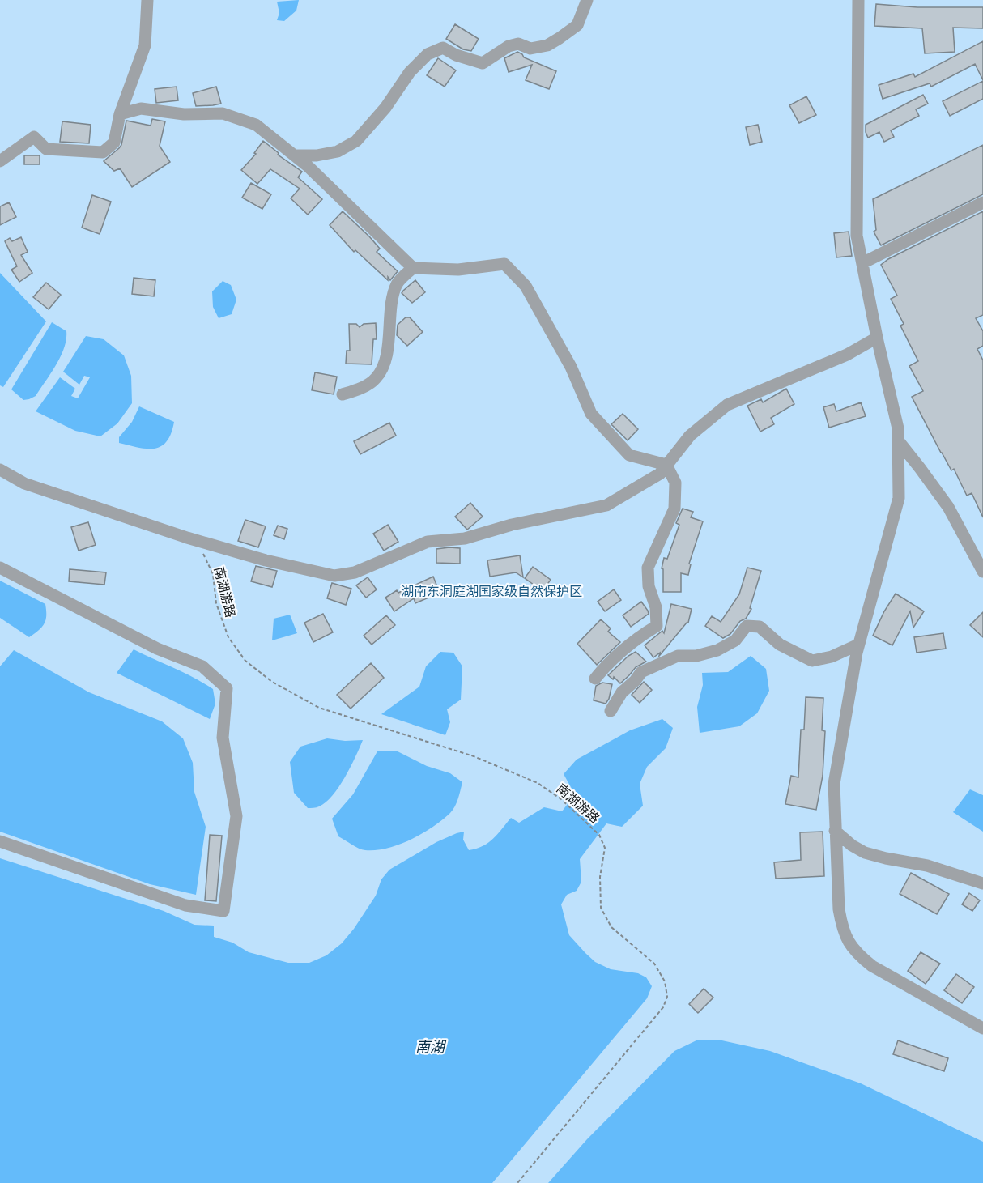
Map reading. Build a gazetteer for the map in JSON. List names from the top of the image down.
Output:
{
  "streets": {
    "path": ["南湖游路"]
  },
  "water": ["南湖"],
  "parks": ["湖南东洞庭湖国家级自然保护区"]
}
